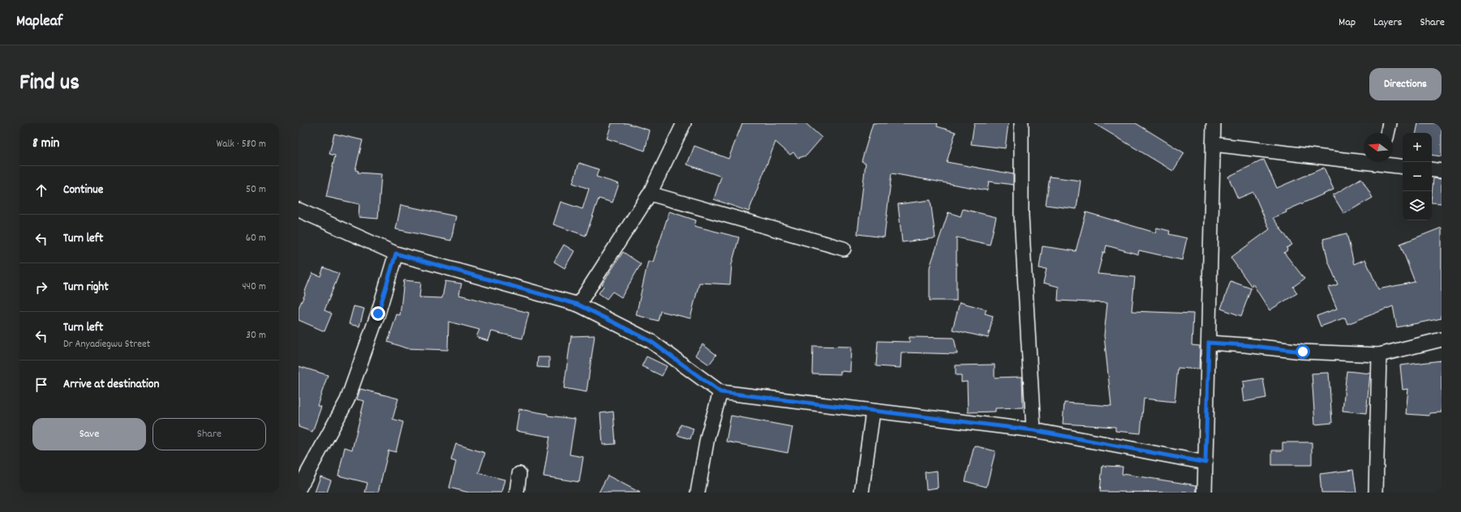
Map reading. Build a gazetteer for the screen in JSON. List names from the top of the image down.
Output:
{
  "north": "left",
  "page": {
    "header": "Mapleaf",
    "nav": ["Map", "Layers", "Share"],
    "title": "Find us",
    "buttons": [
      "Directions",
      ["Save", "Share"]
    ],
    "heading": ["8 min", "Walk · 580 m"],
    "map_buttons": ["+", "−"],
    "list": [
      ["Continue", "50 m"],
      ["Turn left", "60 m"],
      ["Turn right", "440 m"],
      ["Turn left", "Dr Anyadiegwu Street", "30 m"],
      "Arrive at destination"
    ]
  }
}
